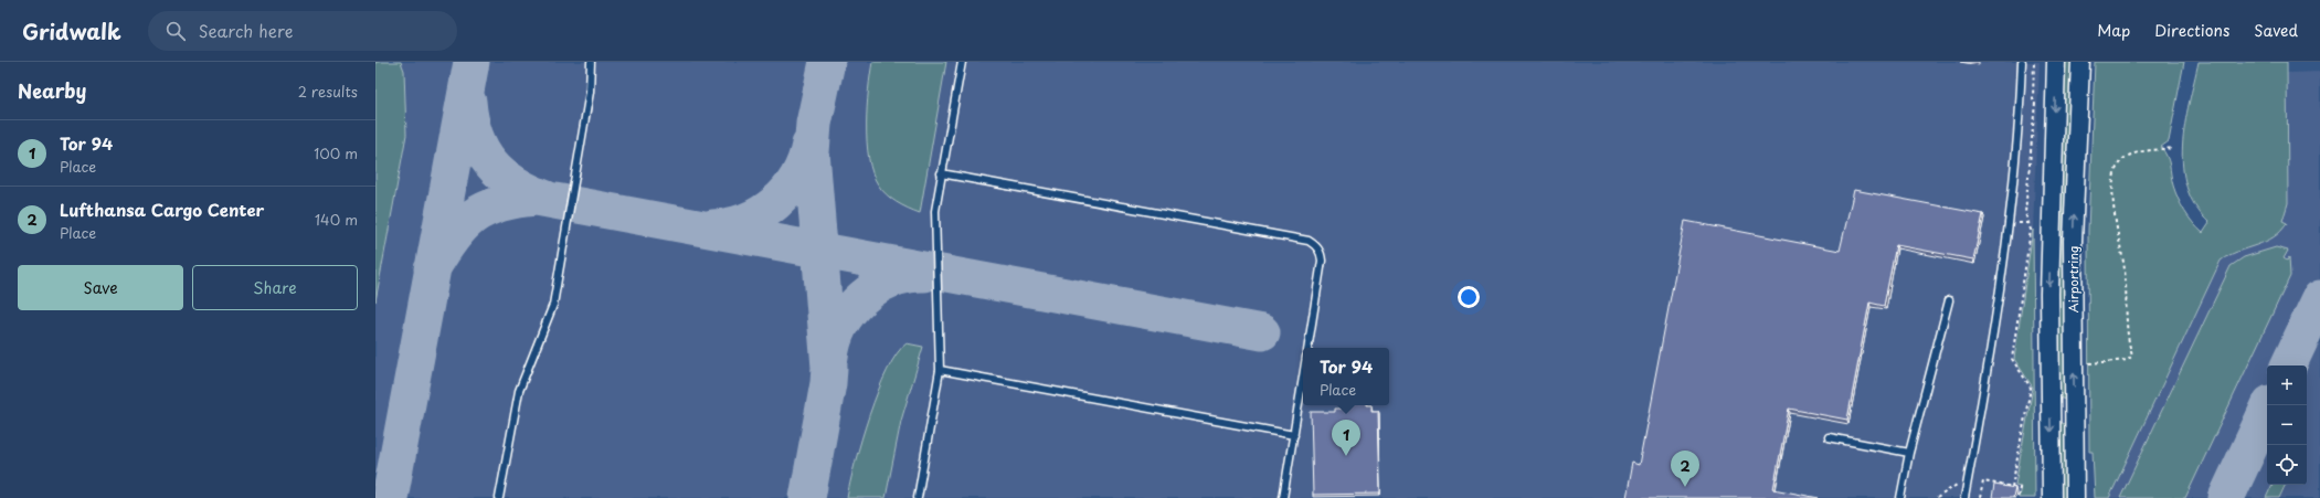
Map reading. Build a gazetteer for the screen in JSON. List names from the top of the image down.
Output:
{
  "streets": {
    "street": ["Airportring"]
  },
  "page": {
    "header": "Gridwalk",
    "search": "Search here",
    "nav": ["Map", "Directions", "Saved"],
    "heading": ["Nearby", "2 results"],
    "list": [
      {
        "mark": "1",
        "name": "Tor 94",
        "note": "Place",
        "value": "100 m"
      },
      {
        "mark": "2",
        "name": "Lufthansa Cargo Center",
        "note": "Place",
        "value": "140 m"
      }
    ],
    "buttons": ["Save", "Share"],
    "popup": ["Tor 94", "Place"],
    "map_buttons": ["+", "−"],
    "pins": ["1", "2"]
  }
}
